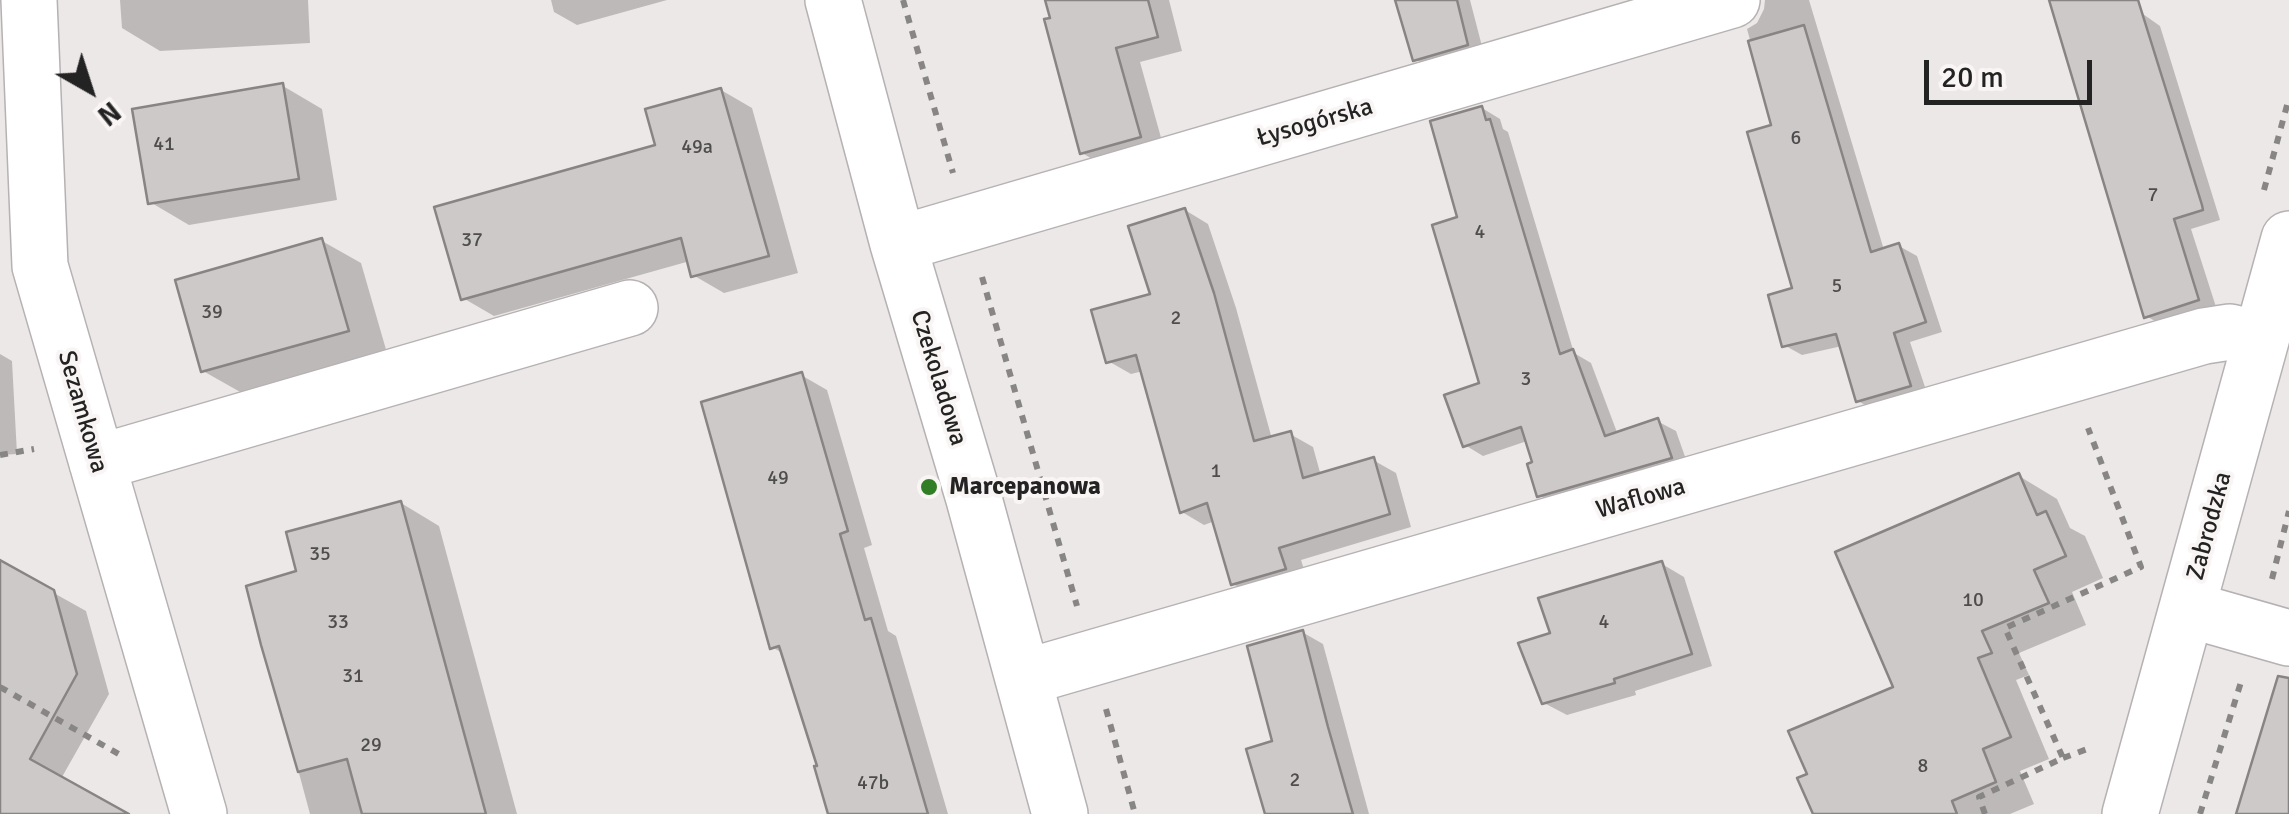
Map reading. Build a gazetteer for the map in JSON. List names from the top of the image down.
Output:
{
  "streets": {
    "street": [
      "Łysogórska",
      "Czekoladowa",
      "Sezamkowa",
      "Waflowa",
      "Zabrodzka"
    ]
  },
  "crossings": [
    ["Łysogórska", "Czekoladowa"],
    ["Czekoladowa", "Waflowa"],
    ["Waflowa", "Zabrodzka"]
  ],
  "places": ["Marcepanowa"],
  "house_numbers": [
    "6",
    "41",
    "49a",
    "7",
    "4",
    "37",
    "5",
    "39",
    "2",
    "3",
    "1",
    "49",
    "35",
    "10",
    "33",
    "4",
    "31",
    "29",
    "8",
    "2",
    "47b"
  ],
  "scale_bar": "20 m",
  "north": "bottom right"
}
